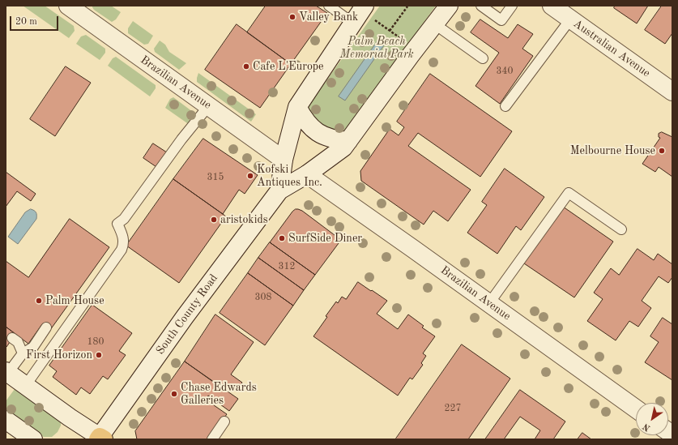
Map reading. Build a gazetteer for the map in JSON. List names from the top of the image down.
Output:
{
  "streets": {
    "street": ["Australian Avenue", "Brazilian Avenue", "South County Road"]
  },
  "crossings": [
    ["Brazilian Avenue", "South County Road"]
  ],
  "parks": ["Palm Beach Memorial Park"],
  "places": [
    "Valley Bank",
    "Cafe L'Europe",
    "Melbourne House",
    "Kofski Antiques Inc.",
    "aristokids",
    "SurfSide Diner",
    "Palm House",
    "First Horizon",
    "Chase Edwards Galleries"
  ],
  "house_numbers": [
    "340",
    "315",
    "312",
    "308",
    "180",
    "227"
  ],
  "scale_bar": "20 m",
  "north": "bottom left"
}
